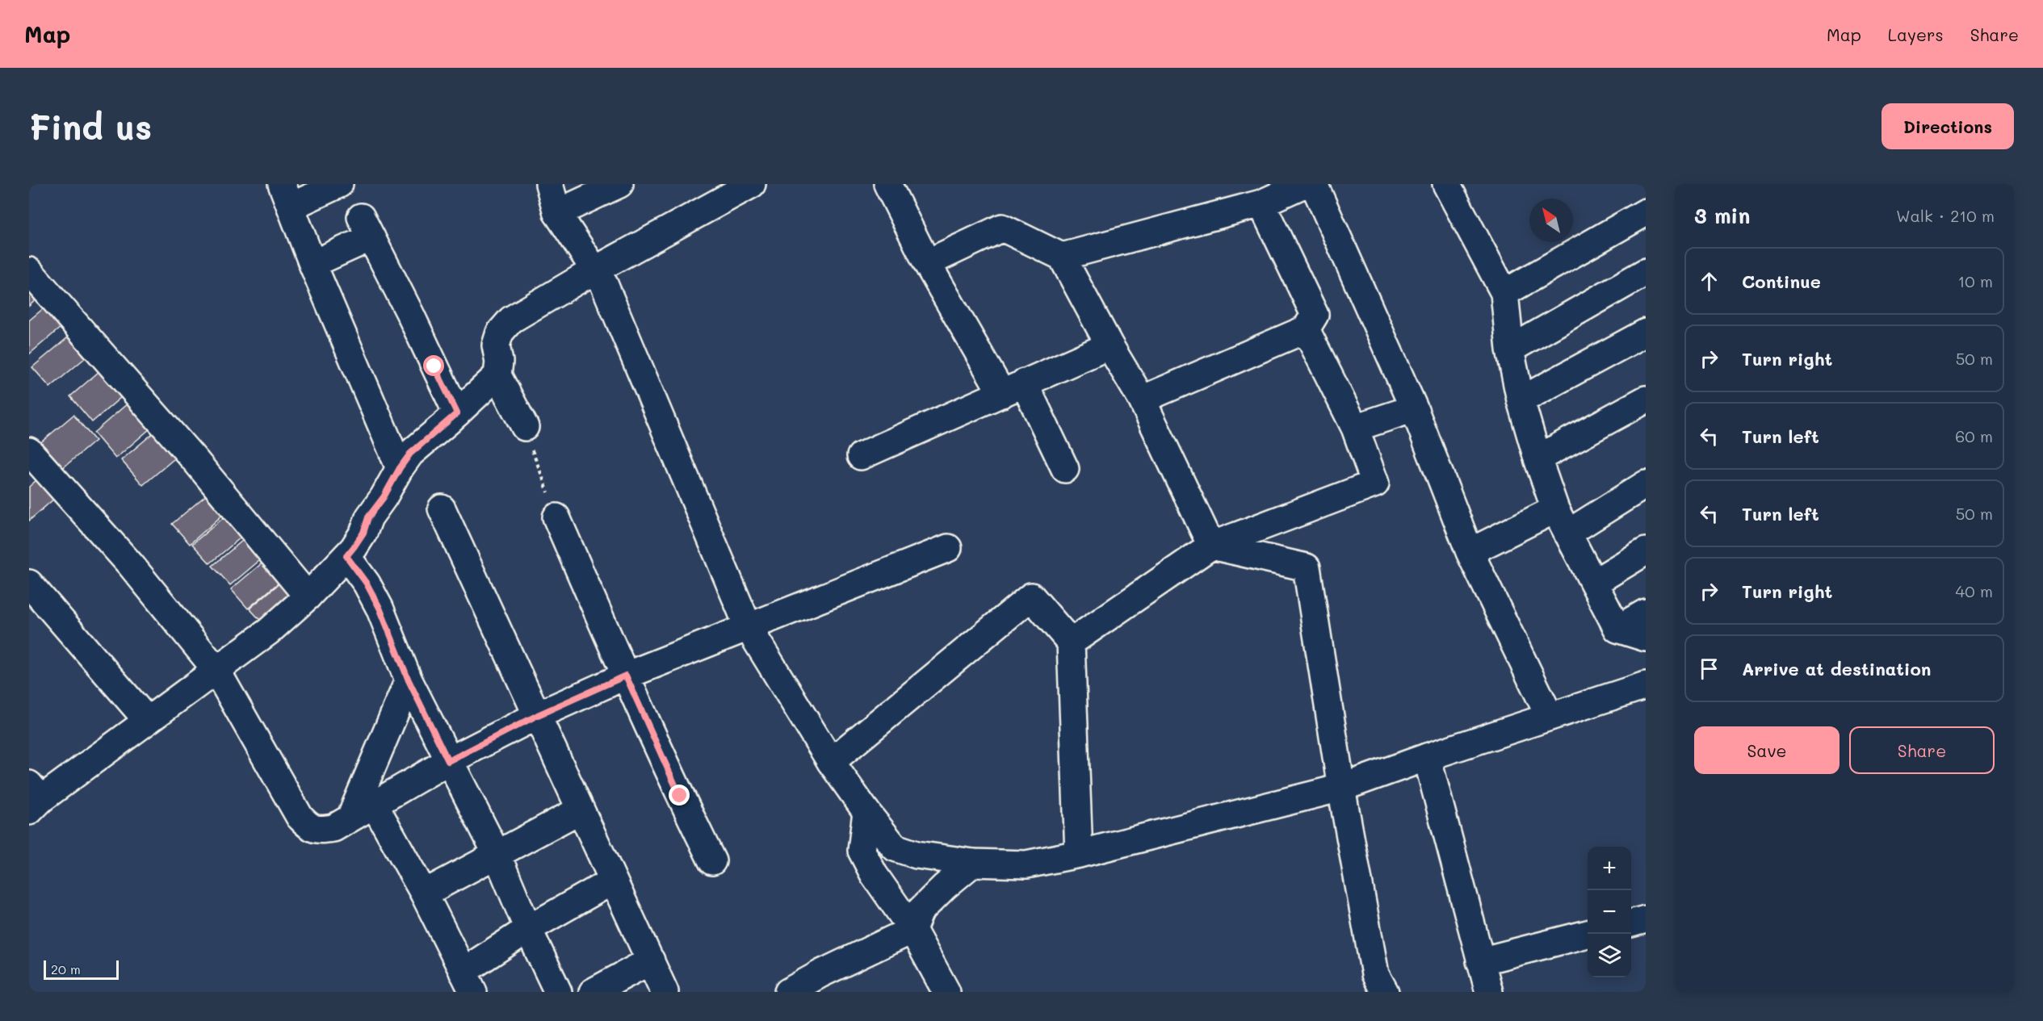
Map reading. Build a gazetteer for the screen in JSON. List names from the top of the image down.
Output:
{
  "scale_bar": "20 m",
  "north": "top left",
  "page": {
    "header": "Map",
    "nav": ["Map", "Layers", "Share"],
    "buttons": [
      "Directions",
      ["Save", "Share"]
    ],
    "title": "Find us",
    "heading": ["3 min", "Walk · 210 m"],
    "list": [
      ["Continue", "10 m"],
      ["Turn right", "50 m"],
      ["Turn left", "60 m"],
      ["Turn left", "50 m"],
      ["Turn right", "40 m"],
      "Arrive at destination"
    ],
    "map_buttons": ["+", "−"],
    "scale": "20 m"
  }
}
